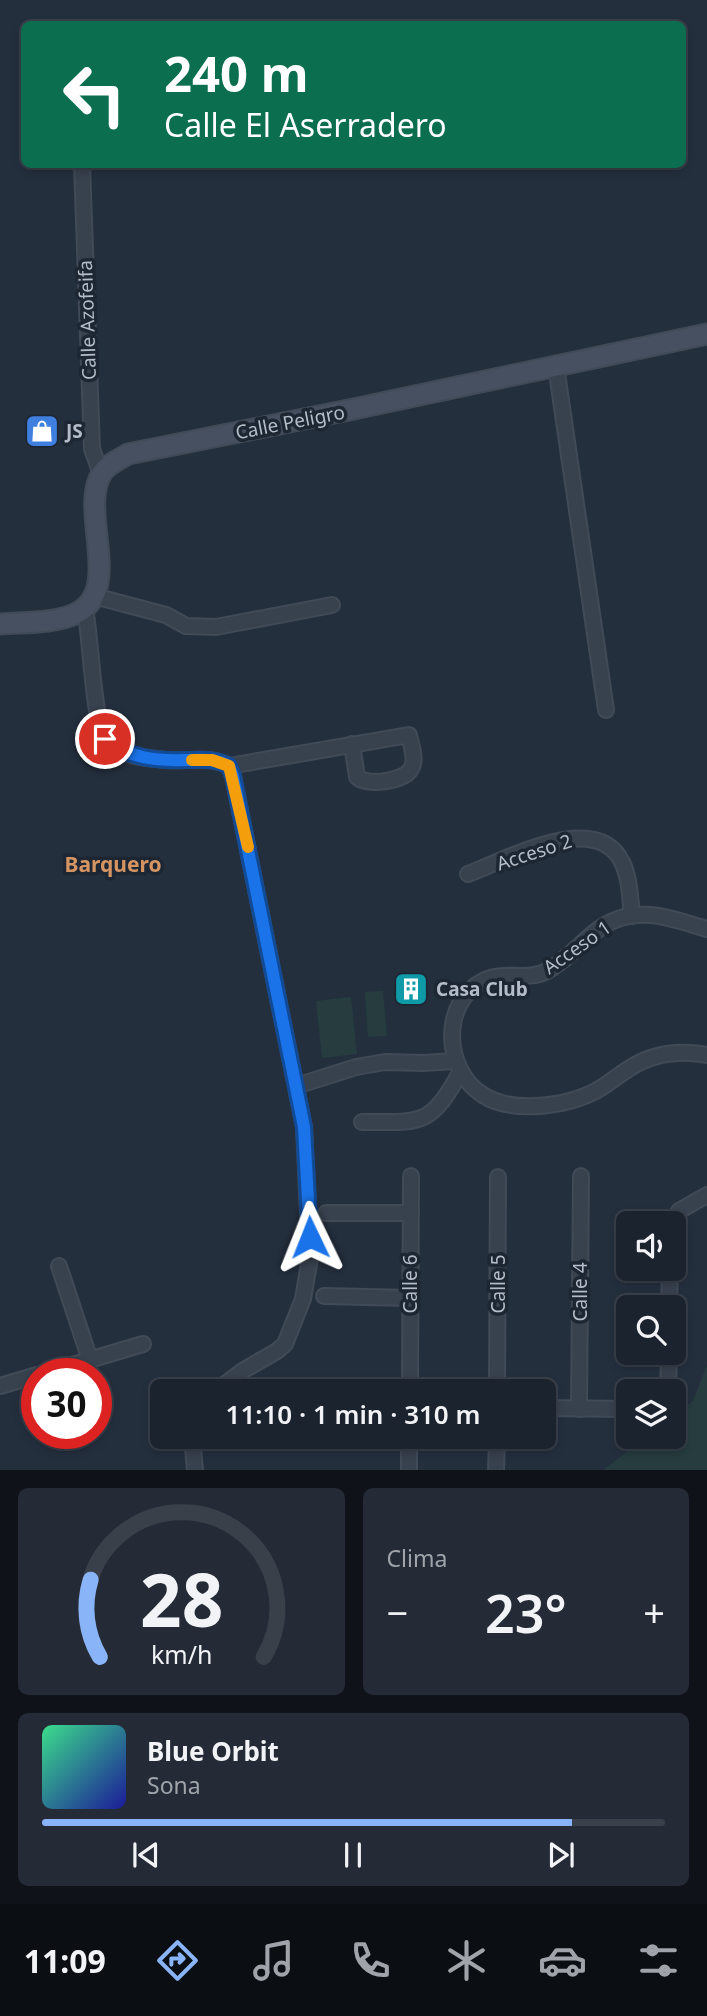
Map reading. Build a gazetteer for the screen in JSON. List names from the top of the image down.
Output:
{
  "streets": {
    "main road": ["Calle Peligro"],
    "street": [
      "Calle Azofeifa",
      "Acceso 2",
      "Acceso 1",
      "Calle 6",
      "Calle 5",
      "Calle 4"
    ]
  },
  "crossings": [
    ["Calle Azofeifa", "Calle Peligro"],
    ["Acceso 2", "Acceso 1"]
  ],
  "districts": ["Barquero"],
  "places": {
    "shop": ["JS"],
    "building": ["Casa Club"]
  },
  "page": {
    "turn": ["240 m", "Calle El Aserradero"],
    "limit": "30",
    "trip": "11:10 · 1 min · 310 m",
    "tile": "Clima",
    "heat": ["−", "23°", "+"],
    "song": ["Blue Orbit", "Sona"],
    "tabs": "11:09",
    "gauge": ["28", "km/h"]
  }
}
